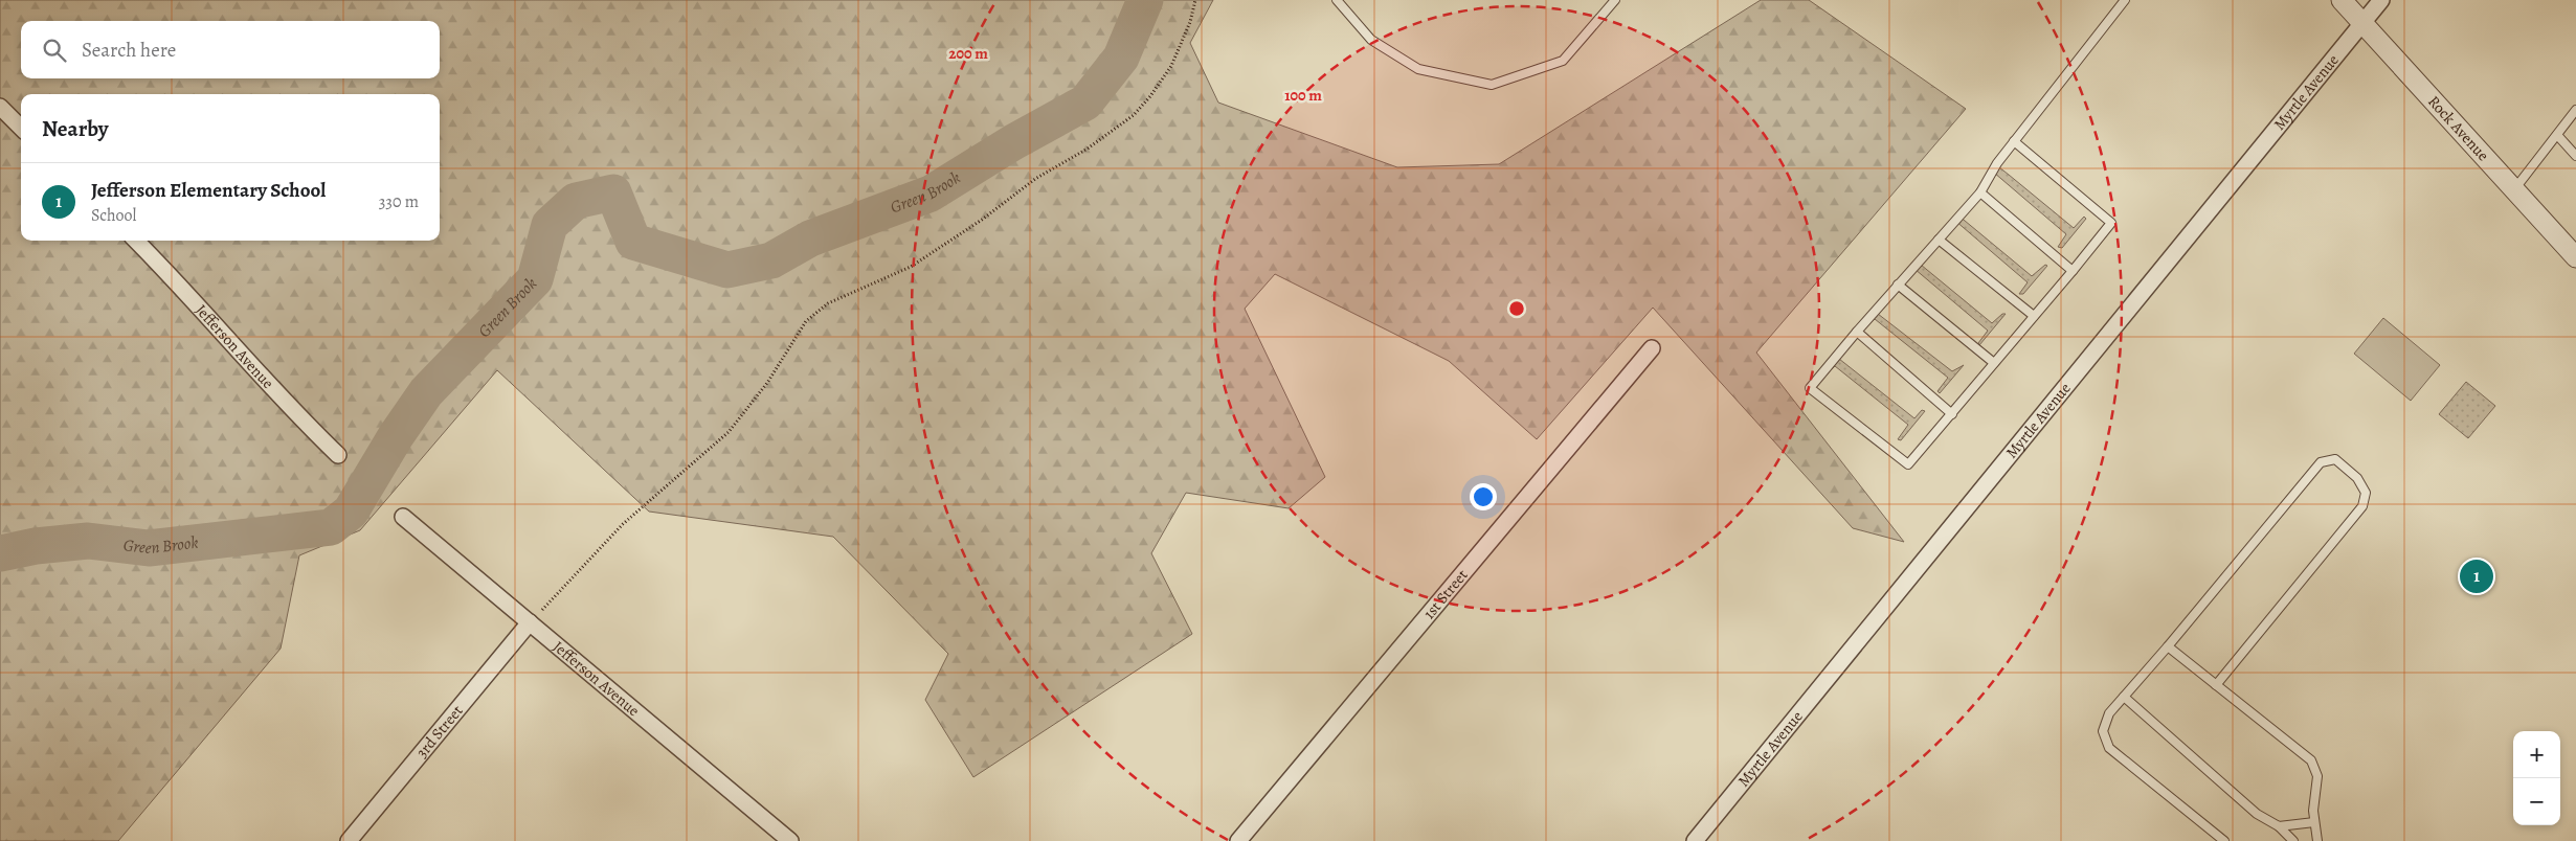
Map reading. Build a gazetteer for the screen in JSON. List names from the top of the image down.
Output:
{
  "streets": {
    "street": [
      "Myrtle Avenue",
      "Rock Avenue",
      "Jefferson Avenue",
      "1st Street",
      "3rd Street"
    ]
  },
  "crossings": [
    ["Myrtle Avenue", "Rock Avenue"],
    ["Jefferson Avenue", "3rd Street"]
  ],
  "water": ["Green Brook"],
  "page": {
    "search": "Search here",
    "heading": "Nearby",
    "list": [
      {
        "mark": "1",
        "name": "Jefferson Elementary School",
        "note": "School",
        "value": "330 m"
      }
    ],
    "pins": "1",
    "map_buttons": ["+", "−"]
  },
  "rings": ["200 m", "100 m"]
}
